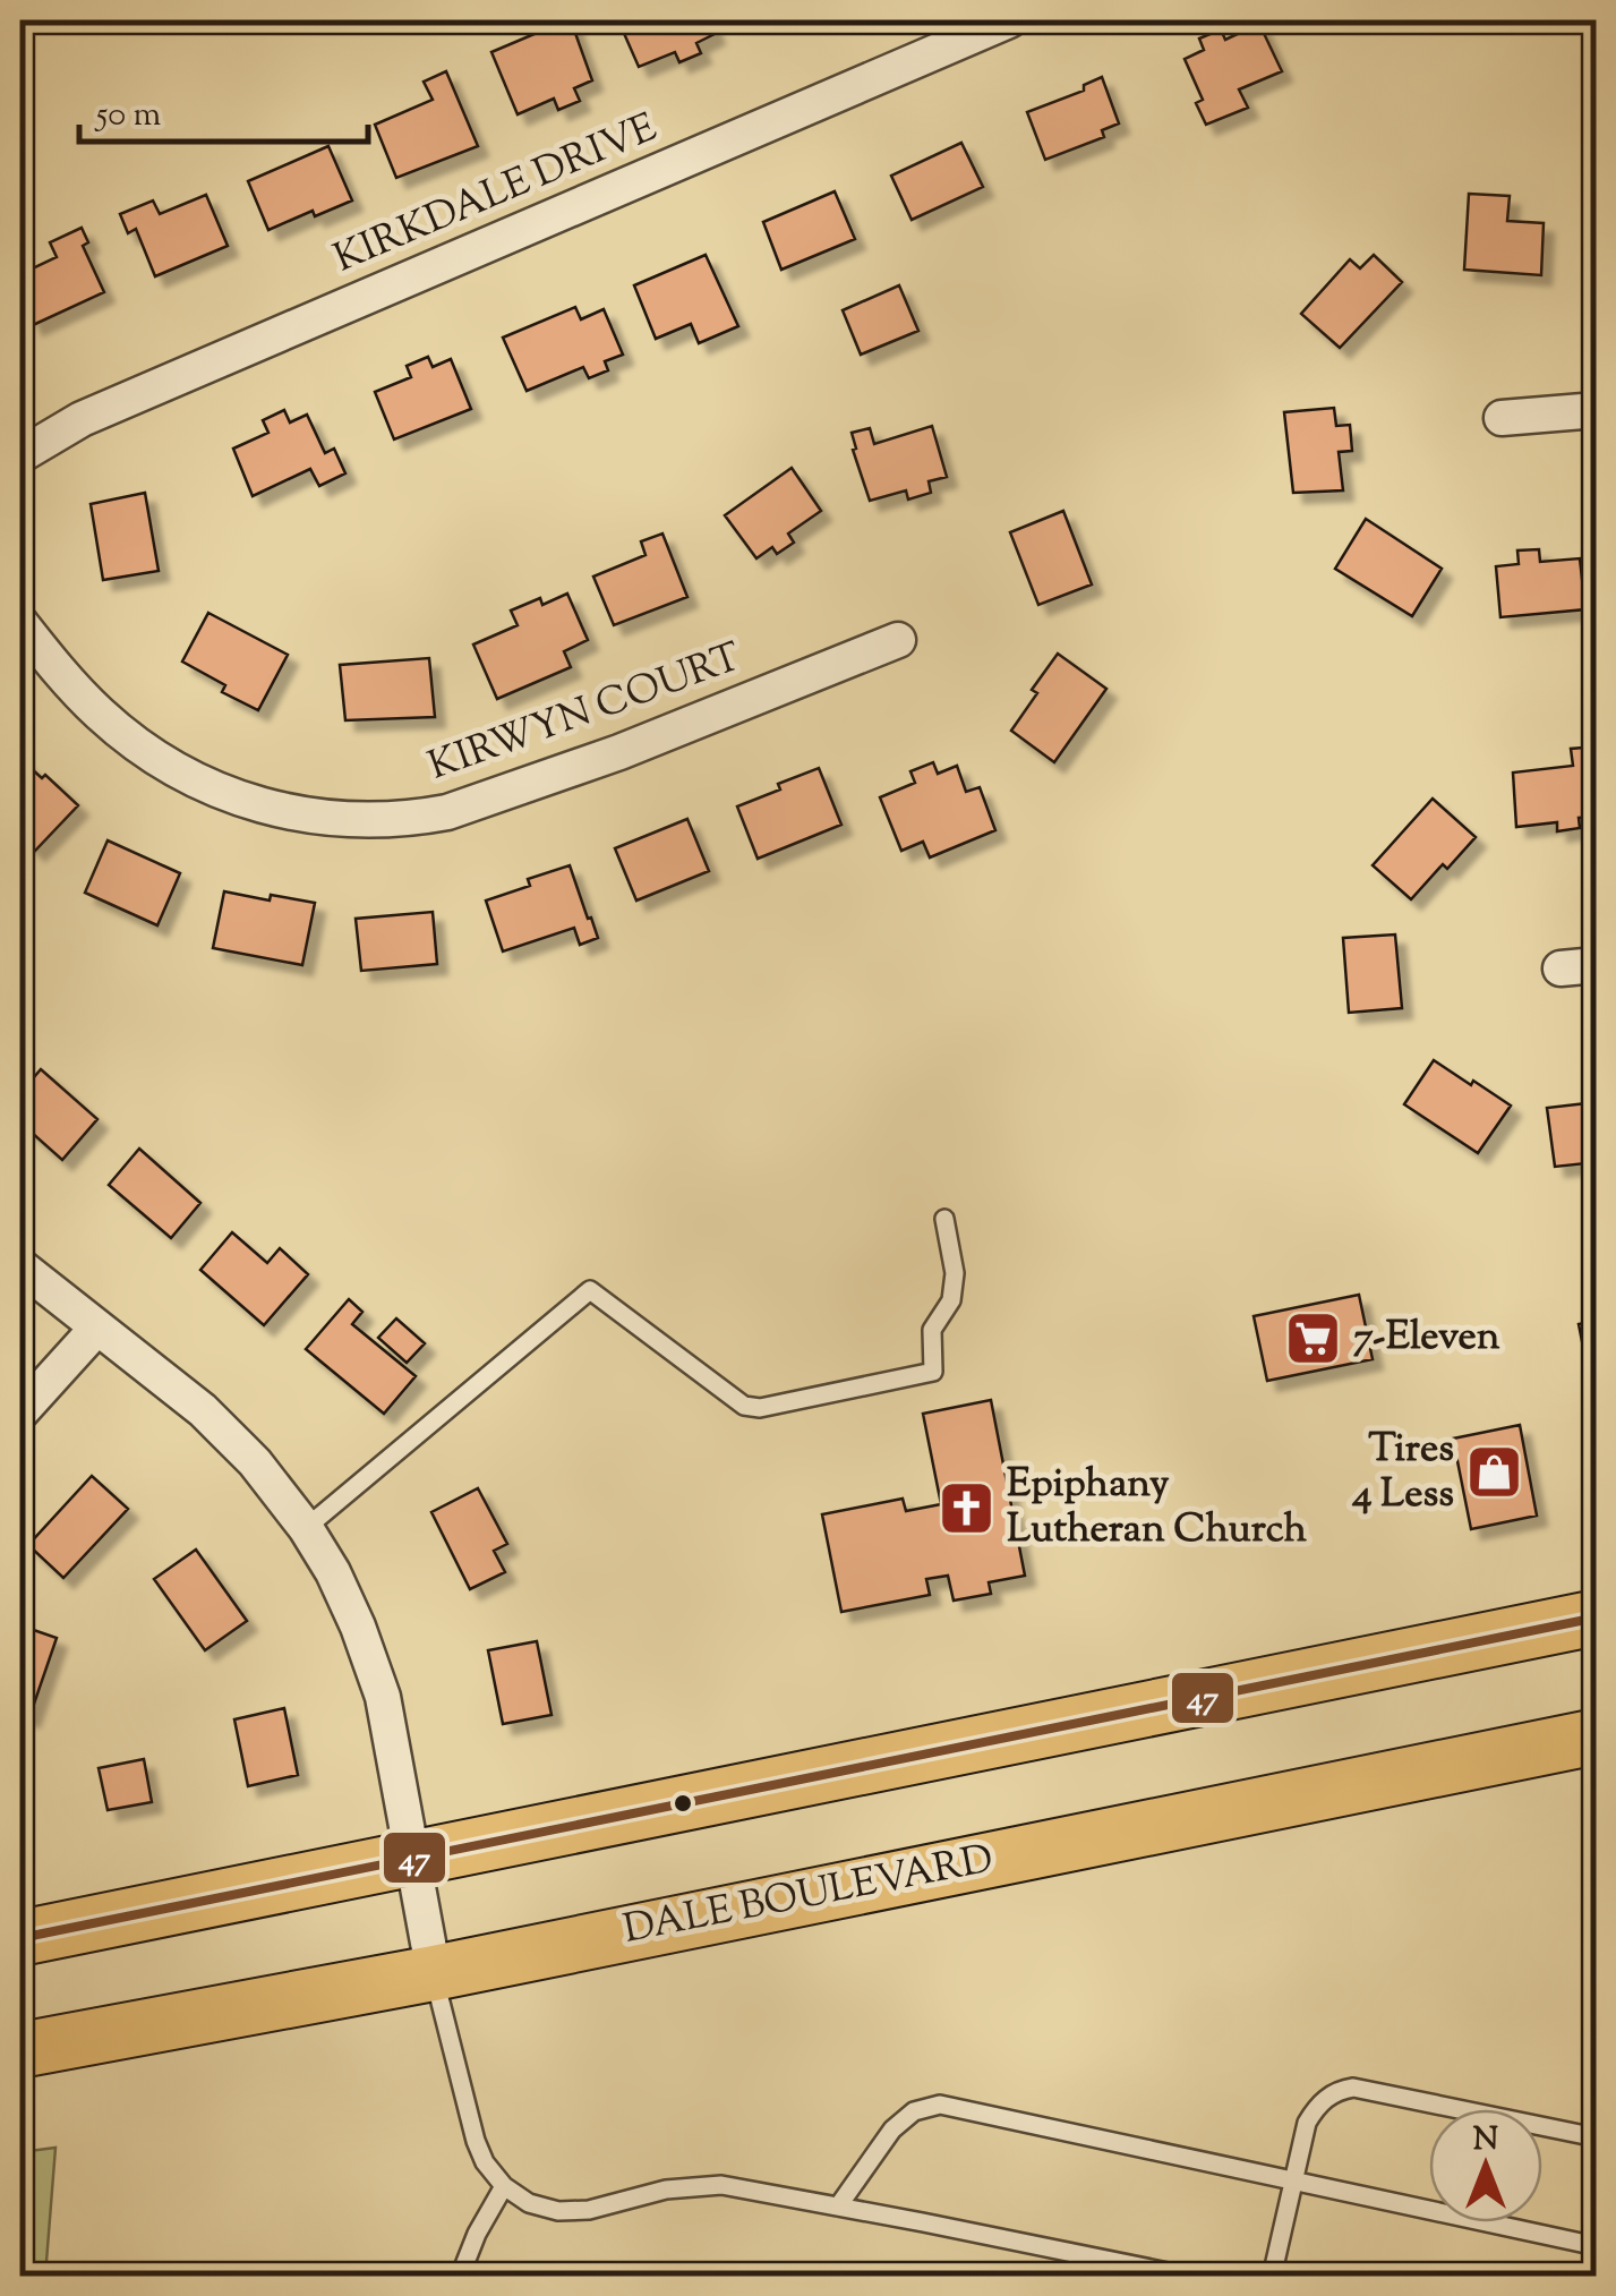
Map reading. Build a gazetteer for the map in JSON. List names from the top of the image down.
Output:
{
  "streets": {
    "main road": ["DALE BOULEVARD"],
    "street": ["KIRKDALE DRIVE", "KIRWYN COURT"]
  },
  "places": {
    "supermarket": ["7-Eleven"],
    "shop": ["Tires 4 Less"],
    "church": ["Epiphany Lutheran Church"]
  },
  "lines": ["transit line 47"],
  "scale_bar": "50 m",
  "north": "top"
}
